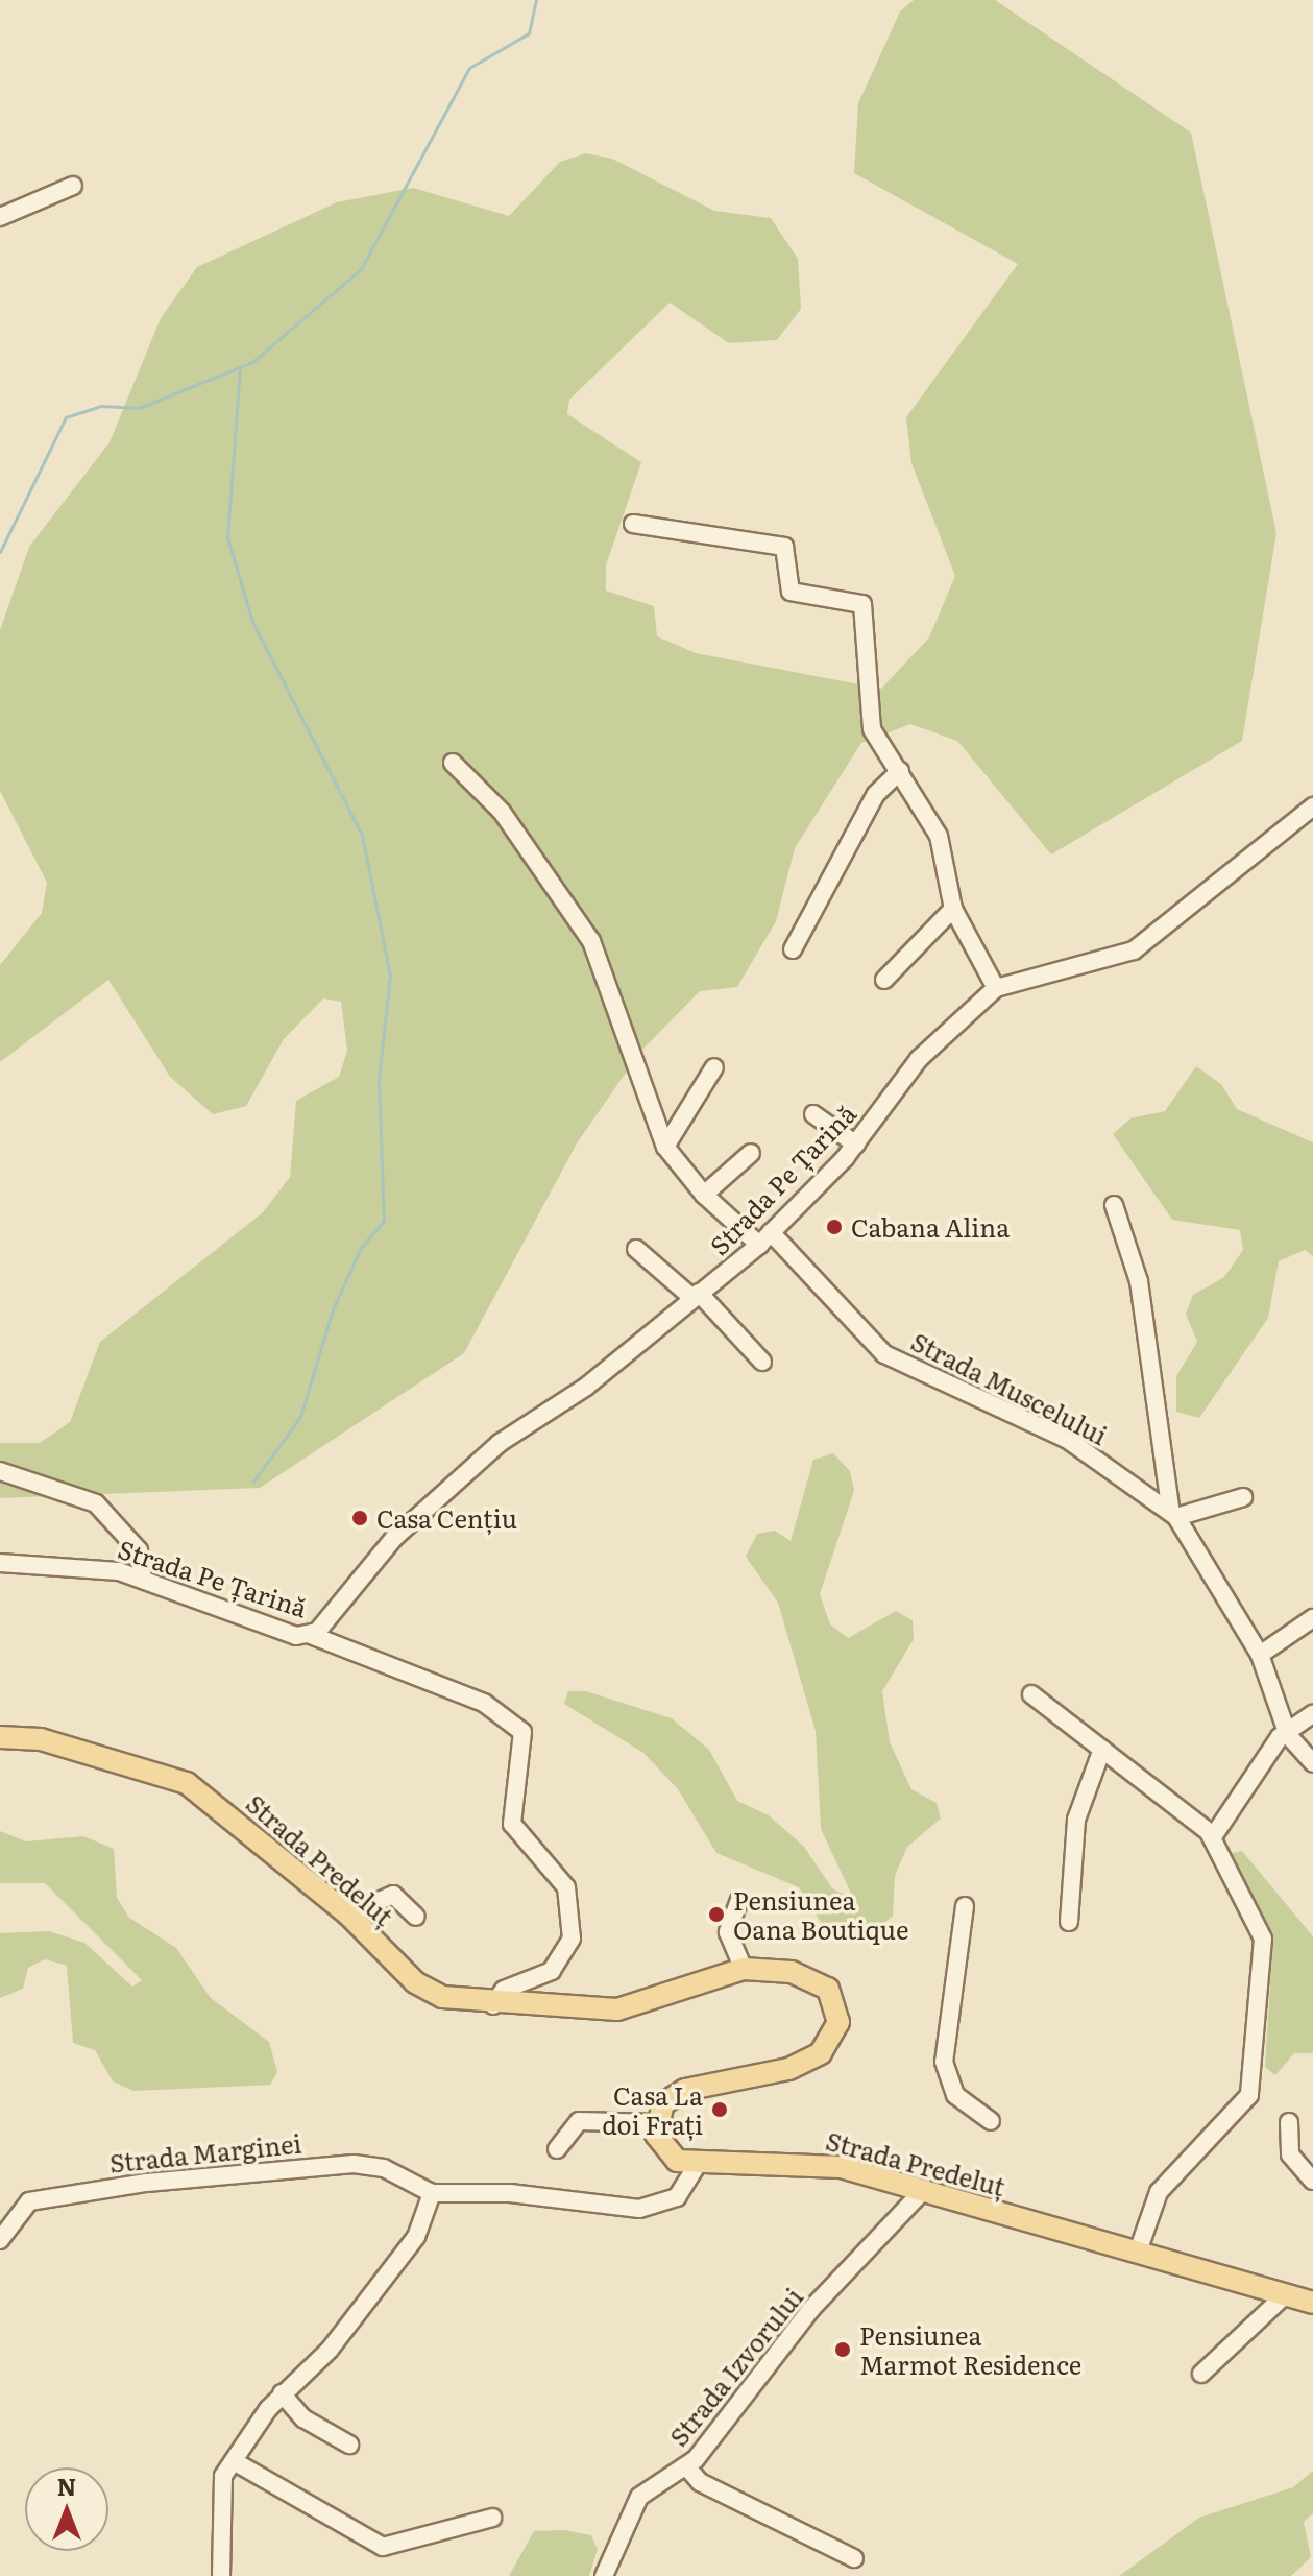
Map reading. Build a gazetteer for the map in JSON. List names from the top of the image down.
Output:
{
  "streets": {
    "main road": ["Strada Predeluț"],
    "street": [
      "Strada Pe Țarină",
      "Strada Muscelului",
      "Strada Marginei",
      "Strada Izvorului"
    ]
  },
  "crossings": [
    ["Strada Pe Țarină", "Strada Muscelului"],
    ["Strada Pe Țarină", "Strada Predeluț"],
    ["Strada Predeluț", "Strada Izvorului"]
  ],
  "places": [
    "Cabana Alina",
    "Casa Cențiu",
    "Pensiunea Oana Boutique",
    "Casa La doi Frați",
    "Pensiunea Marmot Residence"
  ],
  "north": "top"
}
